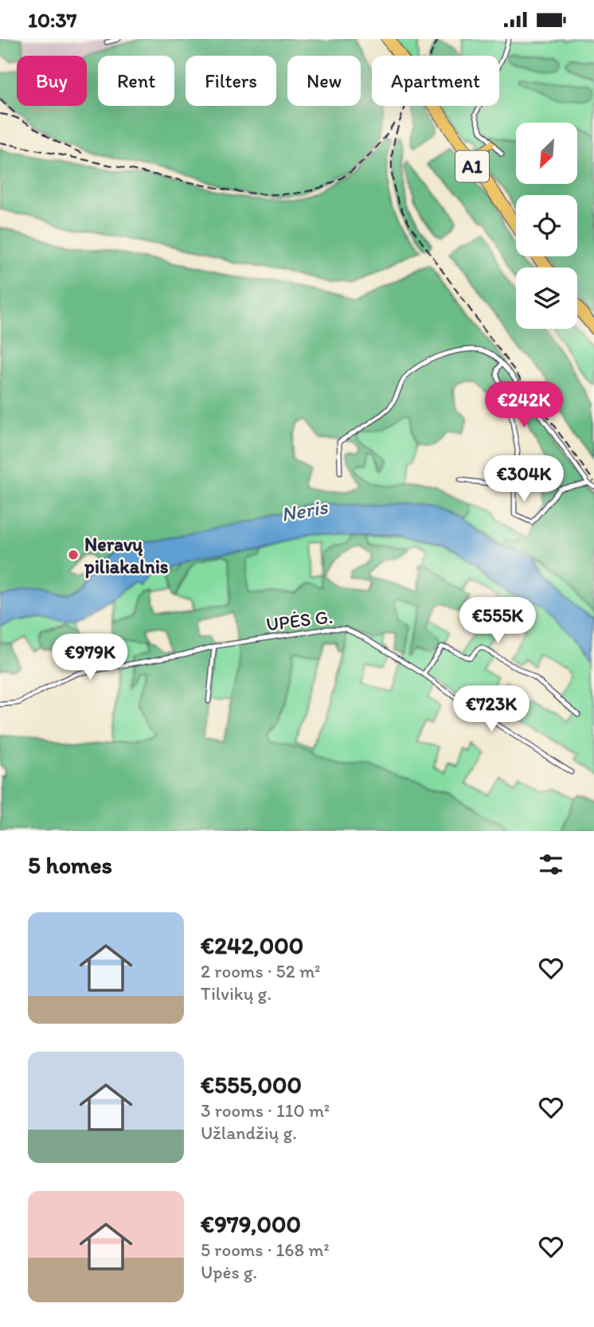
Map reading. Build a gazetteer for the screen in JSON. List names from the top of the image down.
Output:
{
  "streets": {
    "highway": ["A1"],
    "street": ["UPĖS G."]
  },
  "water": ["Neris"],
  "places": ["Neravų piliakalnis"],
  "north": "bottom left",
  "page": {
    "status": "10:37",
    "chip": [
      "Buy",
      "Rent",
      "Filters",
      "New",
      "Apartment"
    ],
    "price": [
      "€242K",
      "€304K",
      "€555K",
      "€979K",
      "€723K"
    ],
    "heading": "5 homes",
    "list": [
      {
        "name": "€242,000",
        "note": "2 rooms · 52 m² · Tilvikų g."
      },
      {
        "name": "€555,000",
        "note": "3 rooms · 110 m² · Užlandžių g."
      },
      {
        "name": "€979,000",
        "note": "5 rooms · 168 m² · Upės g."
      }
    ]
  }
}
